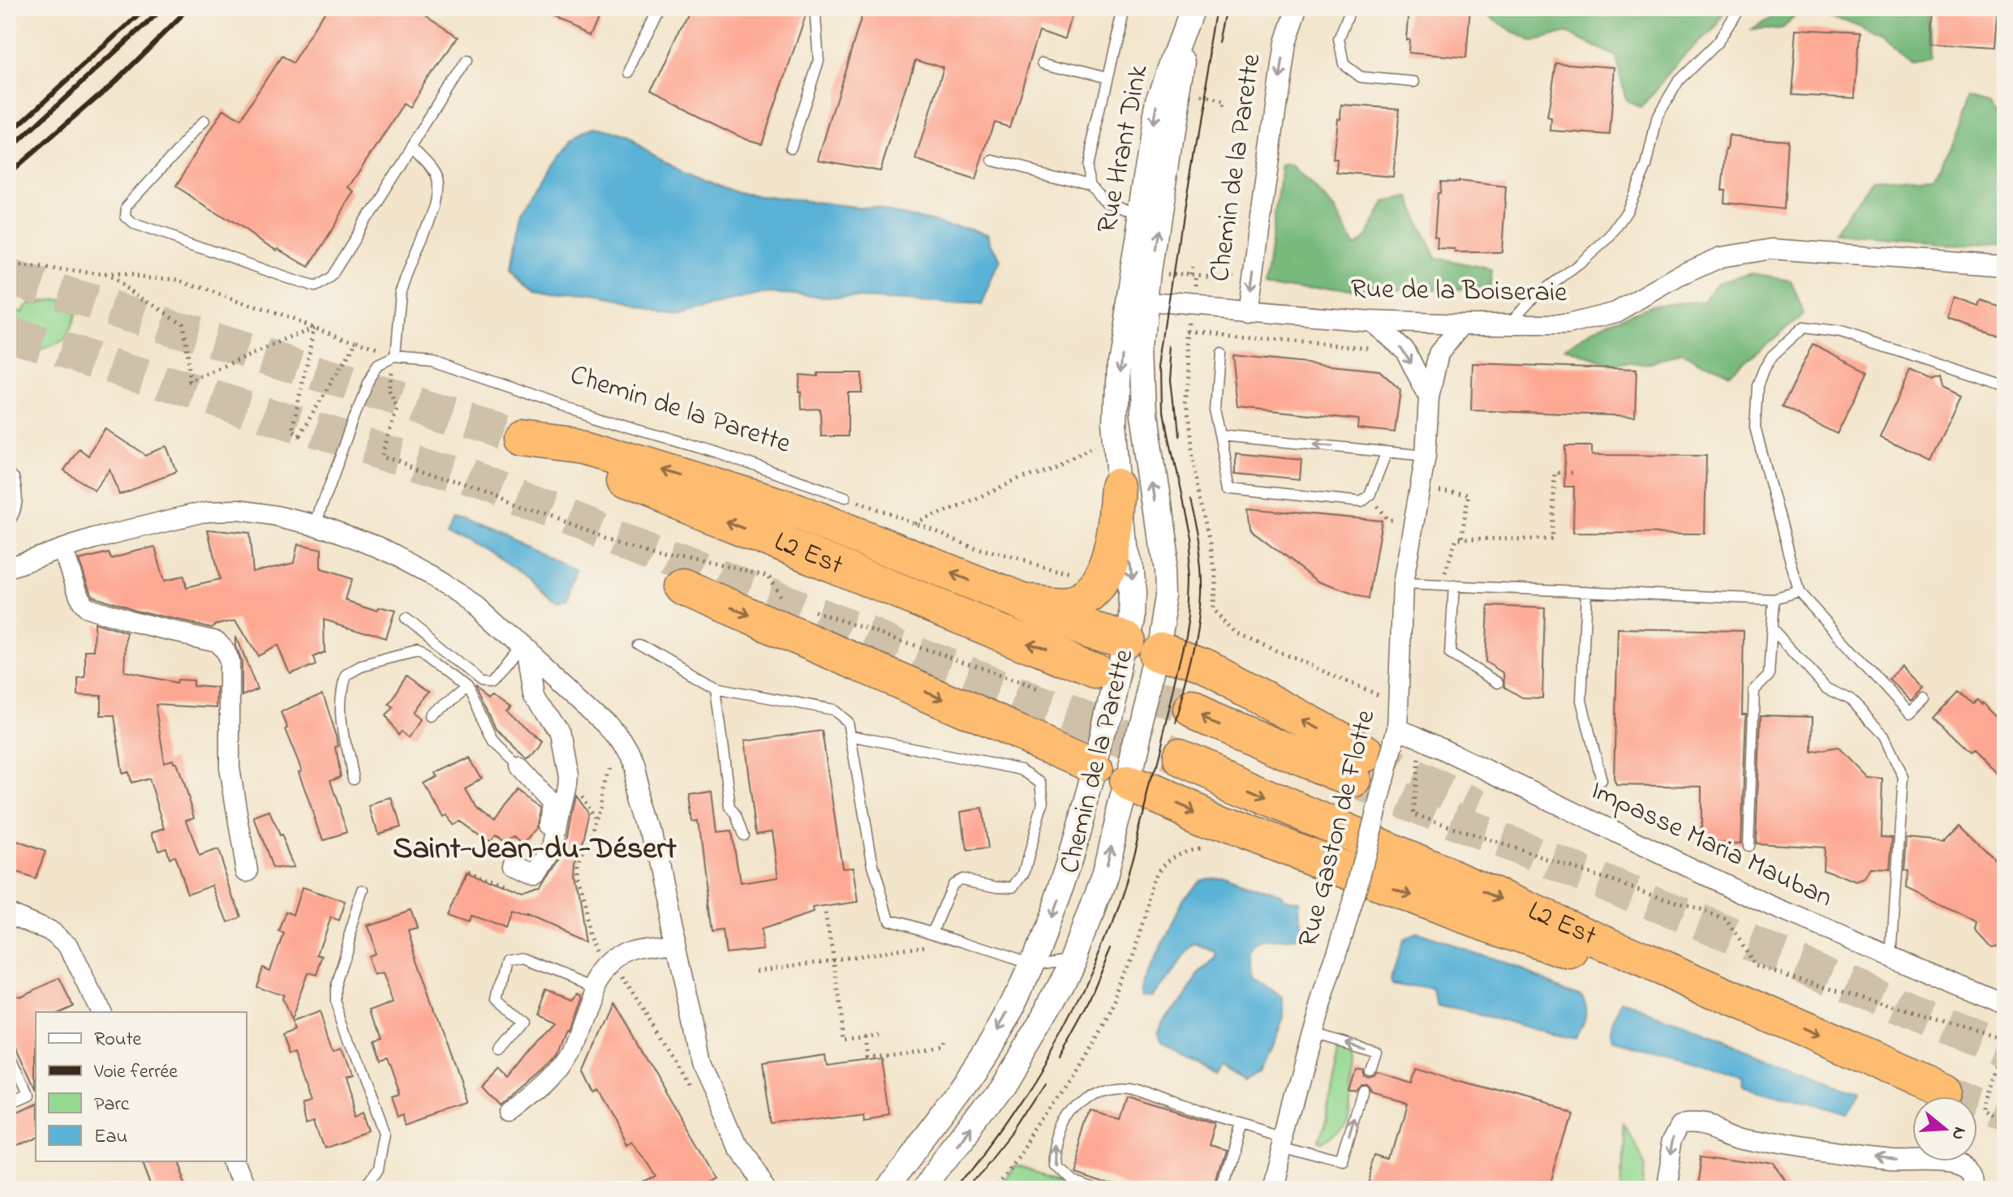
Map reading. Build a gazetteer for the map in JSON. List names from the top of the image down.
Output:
{
  "streets": {
    "highway": ["L2 Est"],
    "street": [
      "Rue Hrant Dink",
      "Chemin de la Parette",
      "Rue de la Boiseraie",
      "Rue Gaston de Flotte",
      "Impasse Maria Mauban"
    ]
  },
  "crossings": [
    ["Rue Hrant Dink", "Chemin de la Parette"],
    ["Chemin de la Parette", "Rue de la Boiseraie"],
    ["Rue de la Boiseraie", "Rue Gaston de Flotte"],
    ["Rue Gaston de Flotte", "Impasse Maria Mauban"]
  ],
  "districts": ["Saint-Jean-du-Désert"],
  "legend": [
    "Route",
    "Voie ferrée",
    "Parc",
    "Eau"
  ],
  "north": "right"
}
